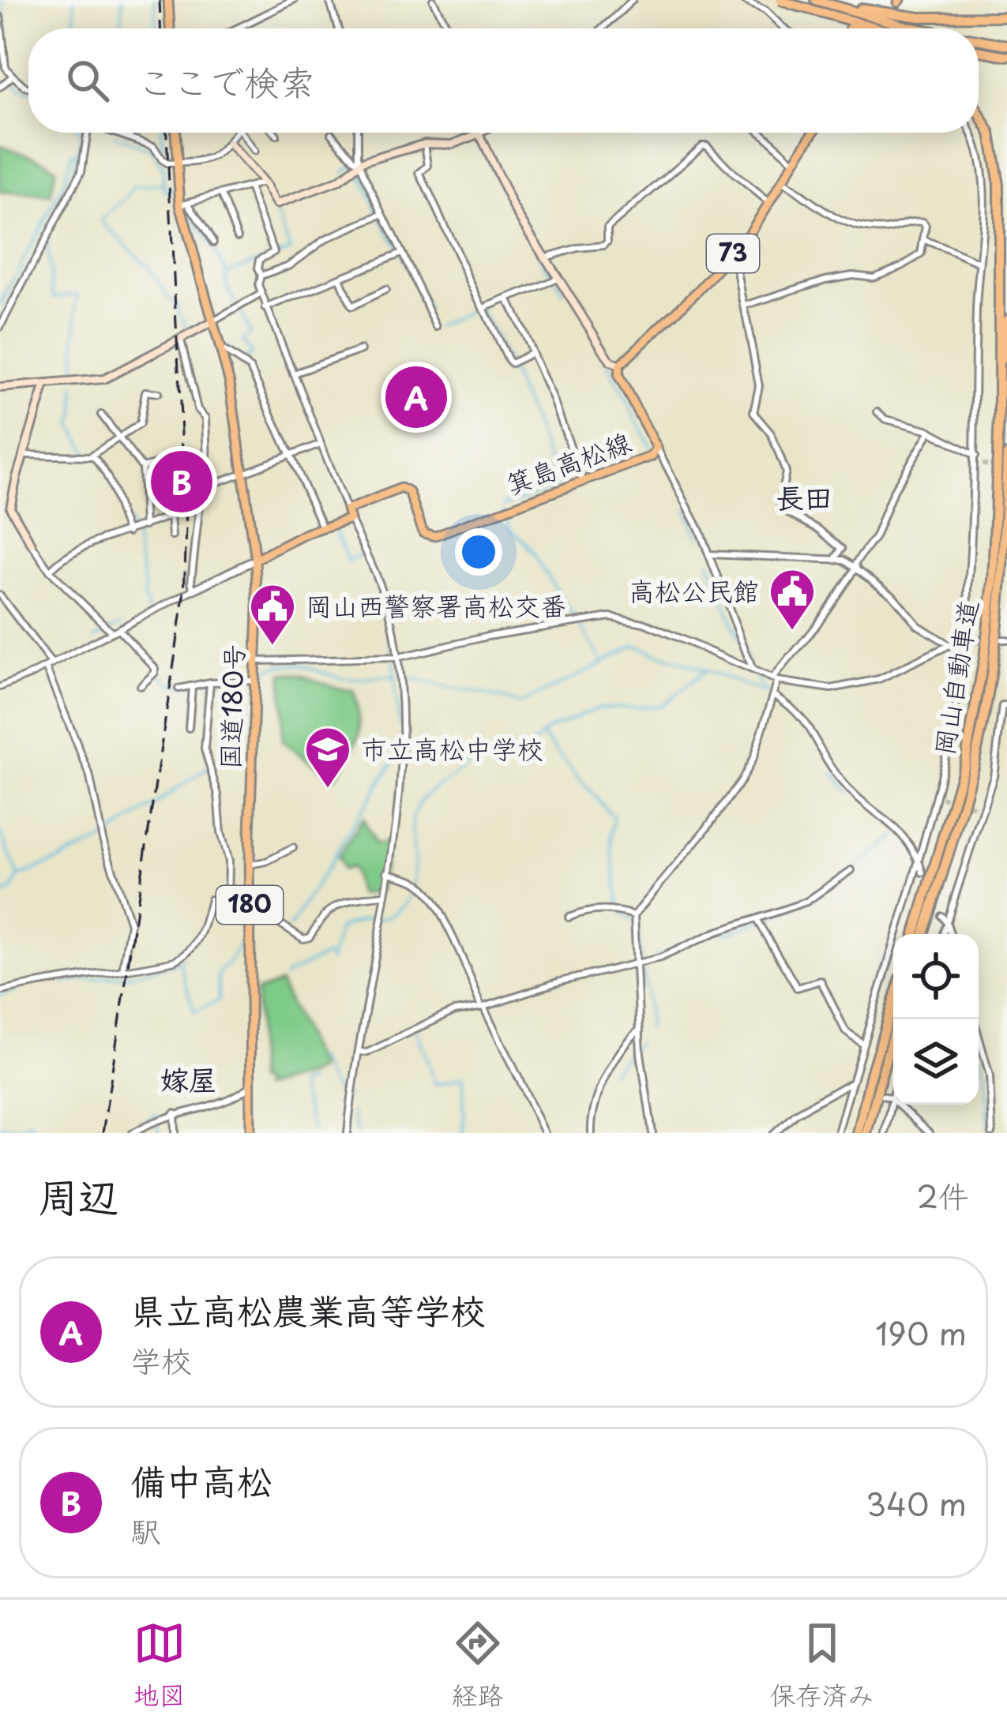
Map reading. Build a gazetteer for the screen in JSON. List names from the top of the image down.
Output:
{
  "streets": {
    "highway": ["岡山自動車道"],
    "main road": [
      "73",
      "箕島高松線",
      "国道180号",
      "180"
    ]
  },
  "crossings": [
    ["73", "箕島高松線"]
  ],
  "districts": ["長田", "嫁屋"],
  "places": {
    "public building": ["高松公民館", "岡山西警察署高松交番"],
    "school or university": ["市立高松中学校"]
  },
  "page": {
    "search": "ここで検索",
    "pins": ["A", "B"],
    "heading": ["周辺", "2件"],
    "list": [
      {
        "mark": "A",
        "name": "県立高松農業高等学校",
        "note": "学校",
        "value": "190 m"
      },
      {
        "mark": "B",
        "name": "備中高松",
        "note": "駅",
        "value": "340 m"
      }
    ],
    "nav": ["地図", "経路", "保存済み"]
  }
}
